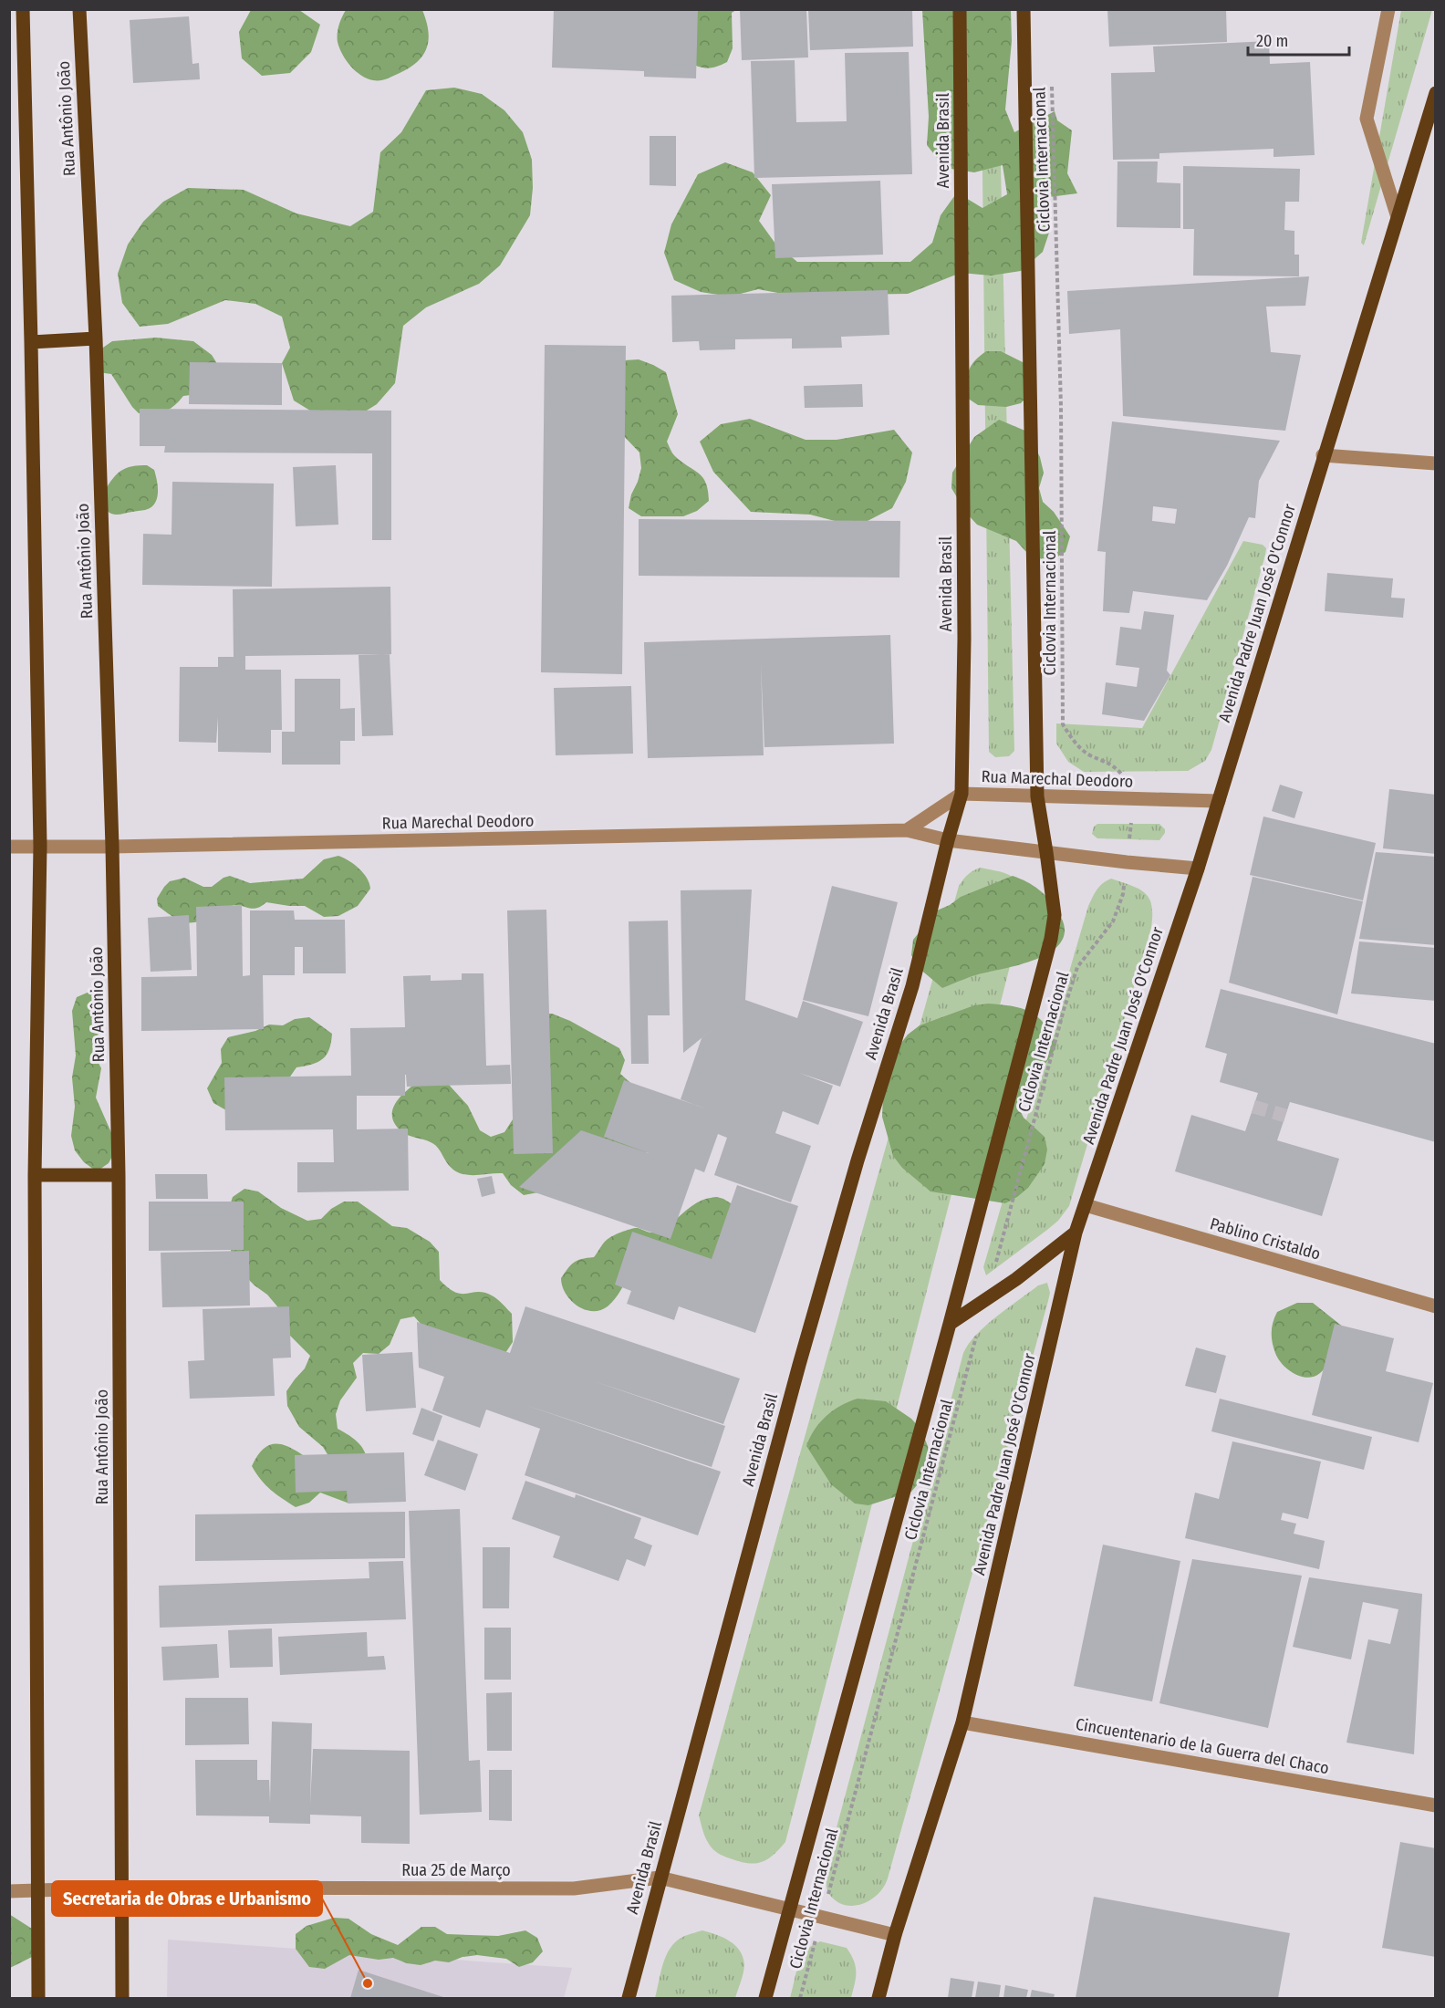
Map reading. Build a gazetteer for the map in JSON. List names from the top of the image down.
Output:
{
  "streets": {
    "main road": ["Rua Antônio João", "Avenida Brasil", "Avenida Padre Juan José O'Connor"],
    "street": [
      "Rua Marechal Deodoro",
      "Pablino Cristaldo",
      "Cincuentenario de la Guerra del Chaco",
      "Rua 25 de Março"
    ],
    "path": ["Ciclovia Internacional"]
  },
  "crossings": [
    ["Rua Antônio João", "Rua Marechal Deodoro"],
    ["Rua Antônio João", "Rua 25 de Março"],
    ["Avenida Brasil", "Rua Marechal Deodoro"],
    ["Avenida Brasil", "Rua 25 de Março"],
    ["Ciclovia Internacional", "Rua Marechal Deodoro"],
    ["Ciclovia Internacional", "Rua 25 de Março"],
    ["Avenida Padre Juan José O'Connor", "Rua Marechal Deodoro"],
    ["Avenida Padre Juan José O'Connor", "Pablino Cristaldo"],
    ["Avenida Padre Juan José O'Connor", "Cincuentenario de la Guerra del Chaco"],
    ["Avenida Padre Juan José O'Connor", "Rua 25 de Março"]
  ],
  "places": ["Secretaria de Obras e Urbanismo"],
  "scale_bar": "20 m"
}
